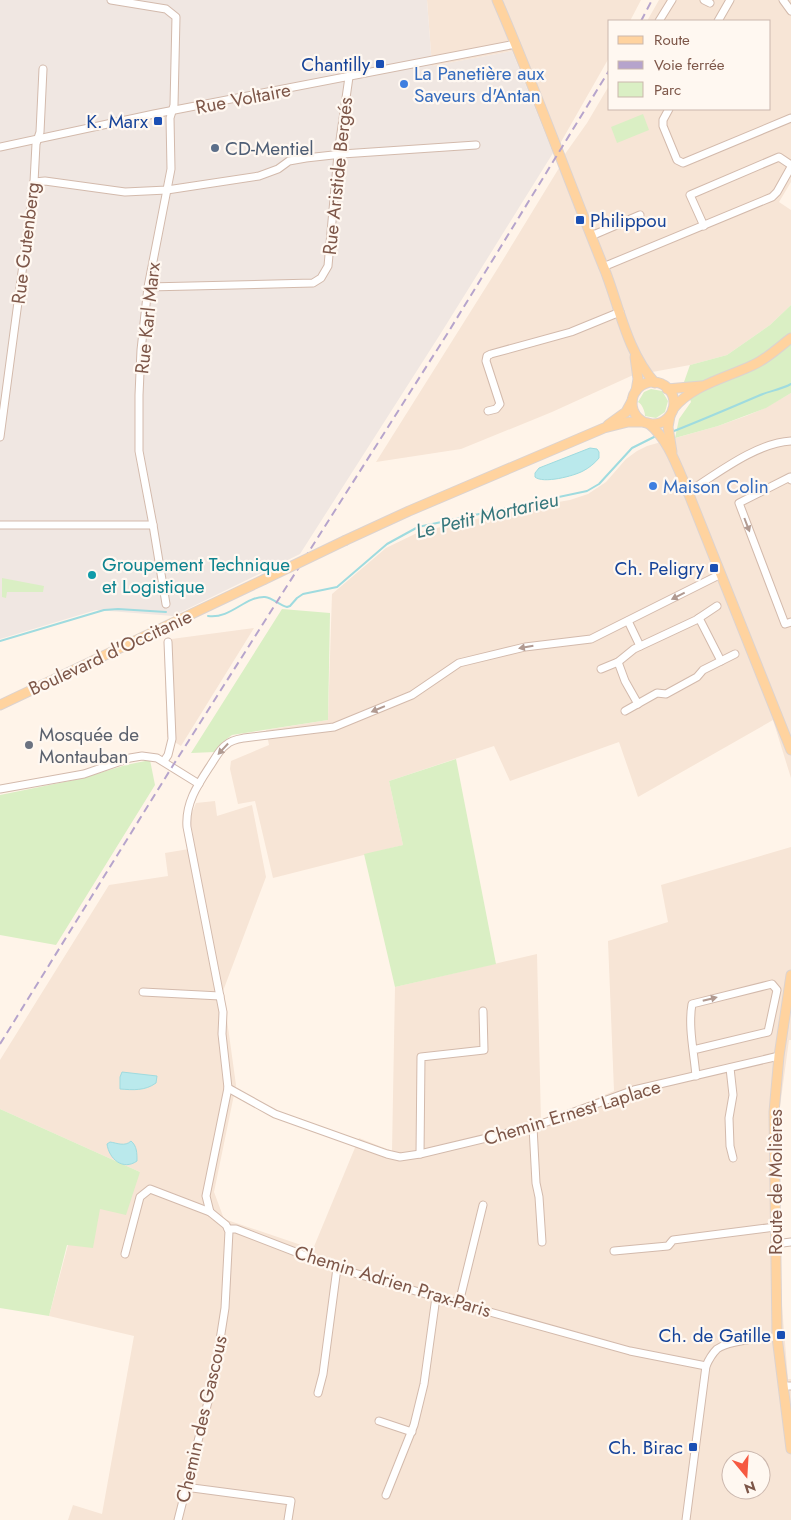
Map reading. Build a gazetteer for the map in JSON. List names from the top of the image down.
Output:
{
  "streets": {
    "main road": ["Boulevard d'Occitanie", "Route de Molières"],
    "street": [
      "Rue Voltaire",
      "Rue Aristide Bergés",
      "Rue Gutenberg",
      "Rue Karl Marx",
      "Chemin Ernest Laplace",
      "Chemin Adrien Prax-Paris",
      "Chemin des Gascous"
    ]
  },
  "crossings": [
    ["Rue Voltaire", "Rue Aristide Bergés"],
    ["Rue Voltaire", "Rue Gutenberg"],
    ["Rue Voltaire", "Rue Karl Marx"],
    ["Rue Aristide Bergés", "Rue Karl Marx"],
    ["Chemin Ernest Laplace", "Route de Molières"],
    ["Chemin Adrien Prax-Paris", "Chemin des Gascous"]
  ],
  "water": ["Le Petit Mortarieu"],
  "places": {
    "transit": [
      "Chantilly",
      "K. Marx",
      "Philippou",
      "Ch. Peligry",
      "Ch. de Gatille",
      "Ch. Birac"
    ],
    "other": [
      "La Panetière aux Saveurs d'Antan",
      "CD-Mentiel",
      "Maison Colin",
      "Groupement Technique et Logistique",
      "Mosquée de Montauban"
    ]
  },
  "legend": ["Route", "Voie ferrée", "Parc"],
  "north": "bottom"
}
